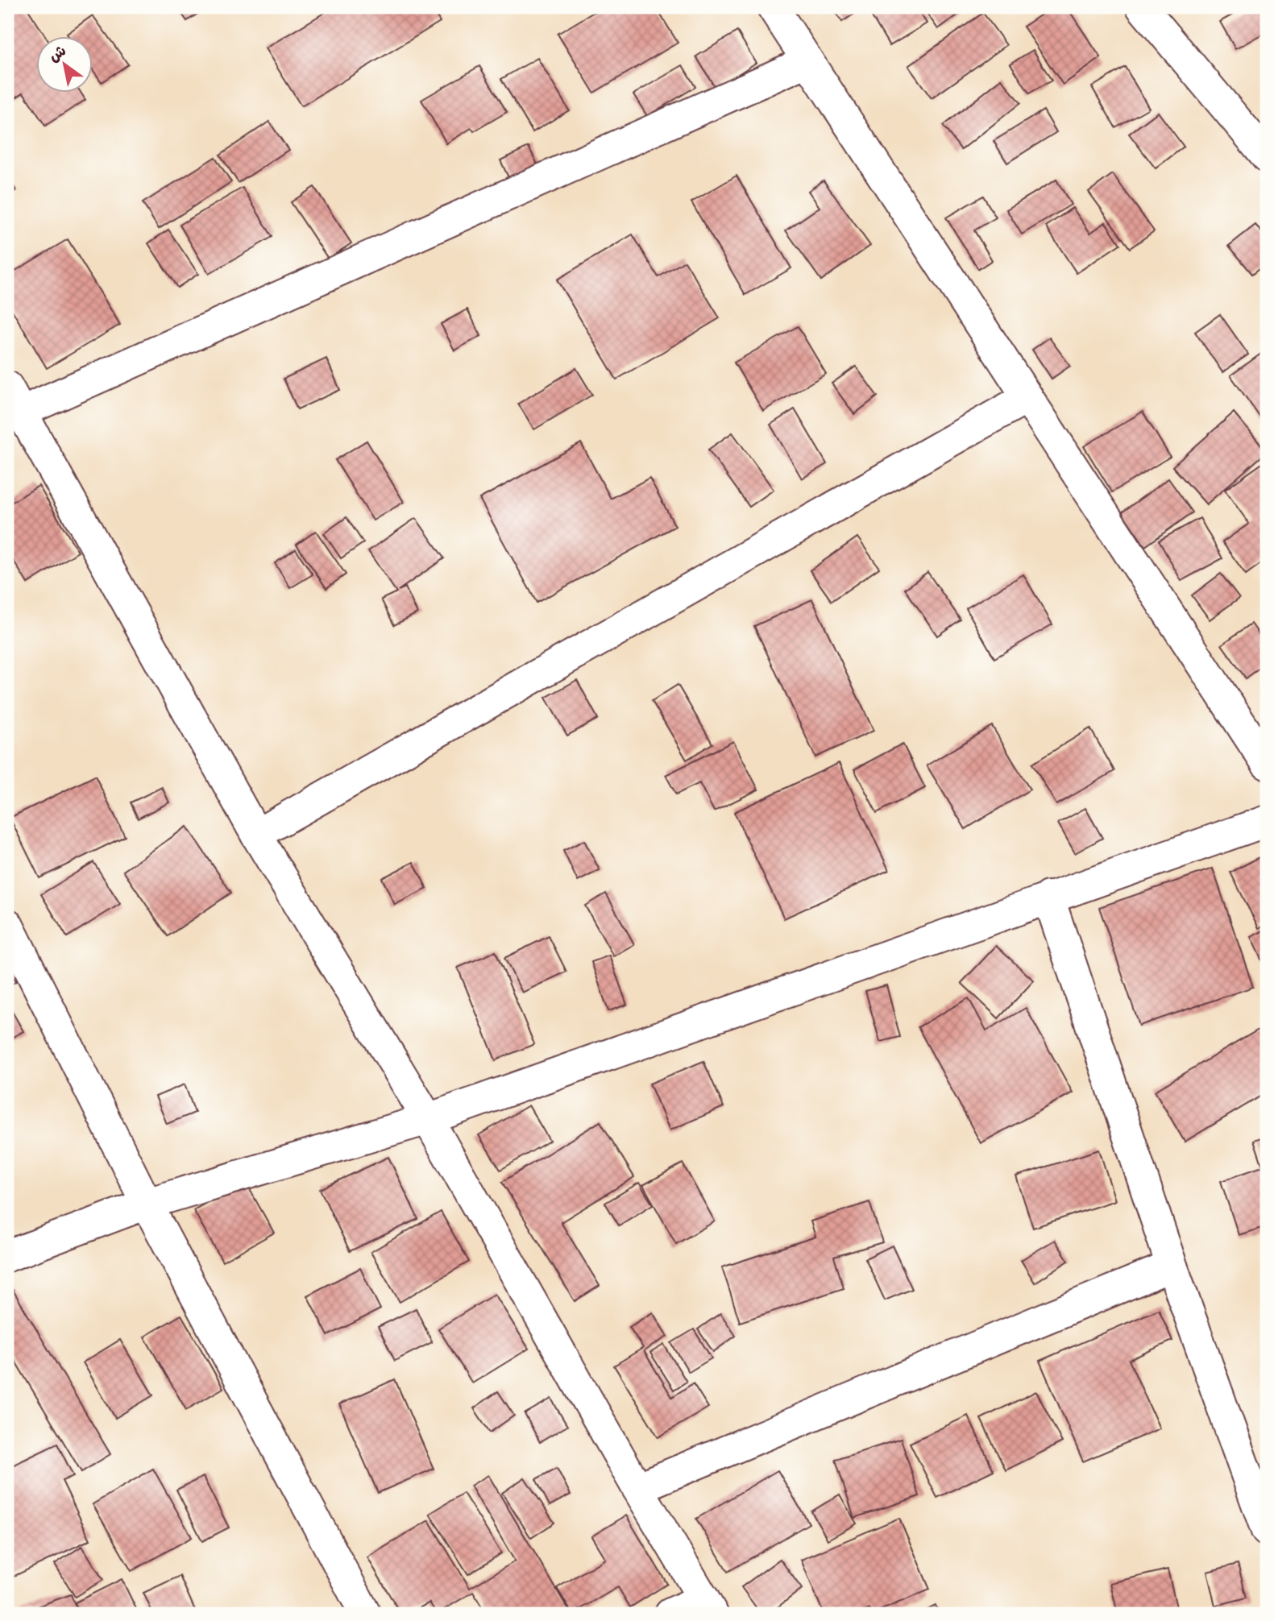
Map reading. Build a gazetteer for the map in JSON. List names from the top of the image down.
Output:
{
  "north": "top left"
}
